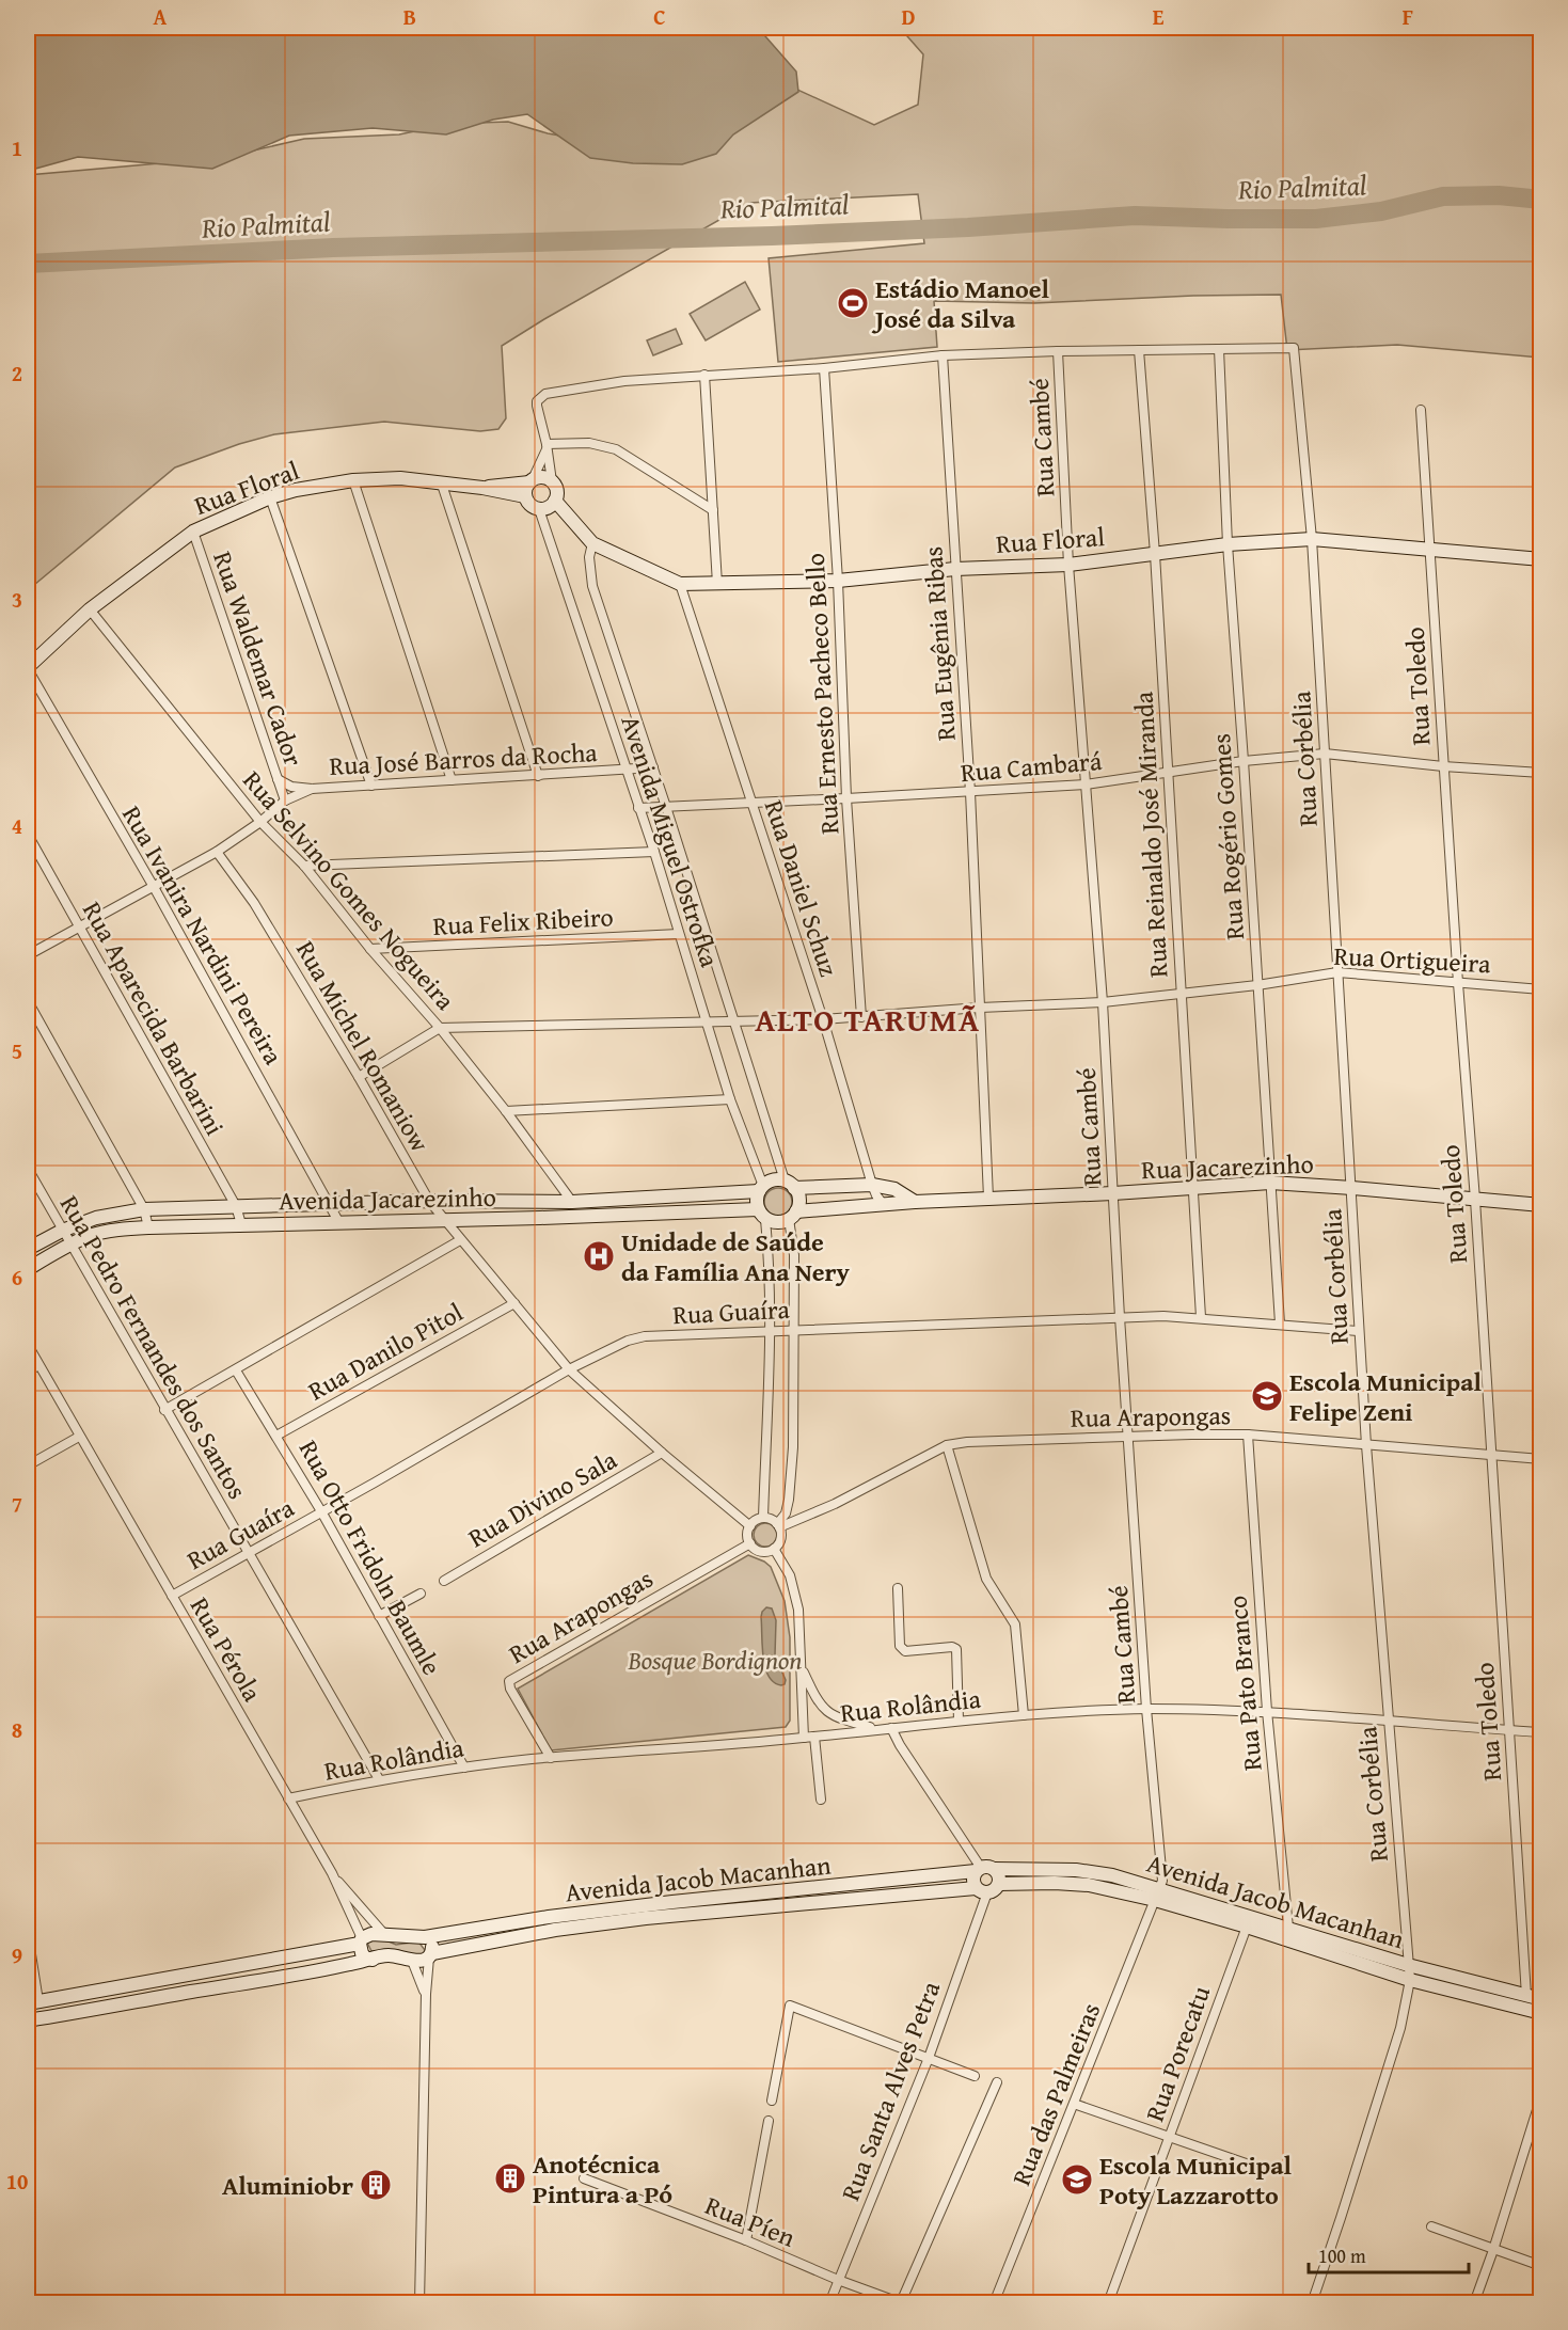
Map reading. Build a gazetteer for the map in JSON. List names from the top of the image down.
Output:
{
  "streets": {
    "street": [
      "Rua Cambé",
      "Rua Floral",
      "Rua Eugênia Ribas",
      "Rua Waldemar Cador",
      "Rua Toledo",
      "Rua Ernesto Pacheco Bello",
      "Rua José Barros da Rocha",
      "Rua Corbélia",
      "Rua Cambará",
      "Rua Reinaldo José Miranda",
      "Rua Rogério Gomes",
      "Avenida Miguel Ostrofka",
      "Rua Daniel Schuz",
      "Rua Selvino Gomes Nogueira",
      "Rua Felix Ribeiro",
      "Rua Ivanira Nardini Pereira",
      "Rua Ortigueira",
      "Rua Aparecida Barbarini",
      "Rua Michel Romaniow",
      "Rua Jacarezinho",
      "Avenida Jacarezinho",
      "Rua Guaíra",
      "Rua Pedro Fernandes dos Santos",
      "Rua Danilo Pitol",
      "Rua Arapongas",
      "Rua Divino Sala",
      "Rua Otto Fridoln Baumle",
      "Rua Pérola",
      "Rua Pato Branco",
      "Rua Rolândia",
      "Avenida Jacob Macanhan",
      "Rua Porecatu",
      "Rua Santa Alves Petra",
      "Rua das Palmeiras",
      "Rua Píen"
    ]
  },
  "crossings": [
    ["Rua Cambé", "Rua Floral"],
    ["Rua Cambé", "Rua Cambará"],
    ["Rua Cambé", "Rua Ortigueira"],
    ["Rua Cambé", "Rua Jacarezinho"],
    ["Rua Cambé", "Rua Guaíra"],
    ["Rua Cambé", "Rua Arapongas"],
    ["Rua Cambé", "Rua Rolândia"],
    ["Rua Cambé", "Avenida Jacob Macanhan"],
    ["Rua Cambé", "Rua das Palmeiras"],
    ["Rua Floral", "Rua Eugênia Ribas"],
    ["Rua Floral", "Rua Waldemar Cador"],
    ["Rua Floral", "Rua Toledo"],
    ["Rua Floral", "Rua Ernesto Pacheco Bello"],
    ["Rua Floral", "Rua Corbélia"],
    ["Rua Floral", "Rua Reinaldo José Miranda"],
    ["Rua Floral", "Rua Rogério Gomes"],
    ["Rua Floral", "Avenida Miguel Ostrofka"],
    ["Rua Floral", "Rua Daniel Schuz"],
    ["Rua Floral", "Rua Selvino Gomes Nogueira"],
    ["Rua Floral", "Rua Ivanira Nardini Pereira"],
    ["Rua Eugênia Ribas", "Rua Cambará"],
    ["Rua Eugênia Ribas", "Rua Ortigueira"],
    ["Rua Eugênia Ribas", "Rua Jacarezinho"],
    ["Rua Waldemar Cador", "Rua José Barros da Rocha"],
    ["Rua Toledo", "Rua Cambará"],
    ["Rua Toledo", "Rua Ortigueira"],
    ["Rua Toledo", "Rua Jacarezinho"],
    ["Rua Toledo", "Rua Arapongas"],
    ["Rua Toledo", "Rua Rolândia"],
    ["Rua Toledo", "Avenida Jacob Macanhan"],
    ["Rua Ernesto Pacheco Bello", "Rua Cambará"],
    ["Rua Ernesto Pacheco Bello", "Rua Ortigueira"],
    ["Rua José Barros da Rocha", "Avenida Miguel Ostrofka"],
    ["Rua Corbélia", "Rua Cambará"],
    ["Rua Corbélia", "Rua Rogério Gomes"],
    ["Rua Corbélia", "Rua Ortigueira"],
    ["Rua Corbélia", "Rua Jacarezinho"],
    ["Rua Corbélia", "Rua Guaíra"],
    ["Rua Corbélia", "Rua Arapongas"],
    ["Rua Corbélia", "Rua Rolândia"],
    ["Rua Corbélia", "Avenida Jacob Macanhan"],
    ["Rua Cambará", "Rua Reinaldo José Miranda"],
    ["Rua Cambará", "Rua Rogério Gomes"],
    ["Rua Cambará", "Avenida Miguel Ostrofka"],
    ["Rua Cambará", "Rua Daniel Schuz"],
    ["Rua Reinaldo José Miranda", "Rua Ortigueira"],
    ["Rua Reinaldo José Miranda", "Rua Jacarezinho"],
    ["Rua Reinaldo José Miranda", "Rua Guaíra"],
    ["Rua Rogério Gomes", "Rua Ortigueira"],
    ["Rua Rogério Gomes", "Rua Jacarezinho"],
    ["Rua Rogério Gomes", "Rua Guaíra"],
    ["Avenida Miguel Ostrofka", "Rua Felix Ribeiro"],
    ["Avenida Miguel Ostrofka", "Rua Ortigueira"],
    ["Avenida Miguel Ostrofka", "Rua Jacarezinho"],
    ["Avenida Miguel Ostrofka", "Avenida Jacarezinho"],
    ["Rua Daniel Schuz", "Rua Ortigueira"],
    ["Rua Daniel Schuz", "Rua Jacarezinho"],
    ["Rua Selvino Gomes Nogueira", "Rua Felix Ribeiro"],
    ["Rua Selvino Gomes Nogueira", "Rua Ortigueira"],
    ["Rua Selvino Gomes Nogueira", "Avenida Jacarezinho"],
    ["Rua Ivanira Nardini Pereira", "Avenida Jacarezinho"],
    ["Rua Aparecida Barbarini", "Avenida Jacarezinho"],
    ["Rua Michel Romaniow", "Avenida Jacarezinho"],
    ["Rua Michel Romaniow", "Rua Guaíra"],
    ["Rua Michel Romaniow", "Rua Danilo Pitol"],
    ["Rua Michel Romaniow", "Rua Arapongas"],
    ["Rua Michel Romaniow", "Rua Divino Sala"],
    ["Rua Jacarezinho", "Avenida Jacarezinho"],
    ["Avenida Jacarezinho", "Rua Pedro Fernandes dos Santos"],
    ["Rua Guaíra", "Rua Pedro Fernandes dos Santos"],
    ["Rua Guaíra", "Rua Otto Fridoln Baumle"],
    ["Rua Guaíra", "Rua Pérola"],
    ["Rua Pedro Fernandes dos Santos", "Rua Rolândia"],
    ["Rua Danilo Pitol", "Rua Otto Fridoln Baumle"],
    ["Rua Arapongas", "Rua Pato Branco"],
    ["Rua Arapongas", "Rua Rolândia"],
    ["Rua Otto Fridoln Baumle", "Rua Rolândia"],
    ["Rua Pérola", "Rua Rolândia"],
    ["Rua Pérola", "Avenida Jacob Macanhan"],
    ["Rua Pato Branco", "Rua Rolândia"],
    ["Rua Pato Branco", "Avenida Jacob Macanhan"],
    ["Avenida Jacob Macanhan", "Rua Porecatu"],
    ["Avenida Jacob Macanhan", "Rua Santa Alves Petra"],
    ["Avenida Jacob Macanhan", "Rua das Palmeiras"],
    ["Rua Santa Alves Petra", "Rua Píen"]
  ],
  "districts": ["ALTO TARUMÃ"],
  "water": ["Rio Palmital"],
  "parks": ["Bosque Bordignon"],
  "places": {
    "sports": ["Estádio Manoel José da Silva"],
    "hospital": ["Unidade de Saúde da Família Ana Nery"],
    "school or university": ["Escola Municipal Felipe Zeni", "Escola Municipal Poty Lazzarotto"],
    "building": ["Anotécnica Pintura a Pó", "Aluminiobr"]
  },
  "scale_bar": "100 m",
  "grid": {
    "columns": [
      "A",
      "B",
      "C",
      "D",
      "E",
      "F"
    ],
    "rows": [
      "1",
      "2",
      "3",
      "4",
      "5",
      "6",
      "7",
      "8",
      "9",
      "10"
    ]
  }
}
